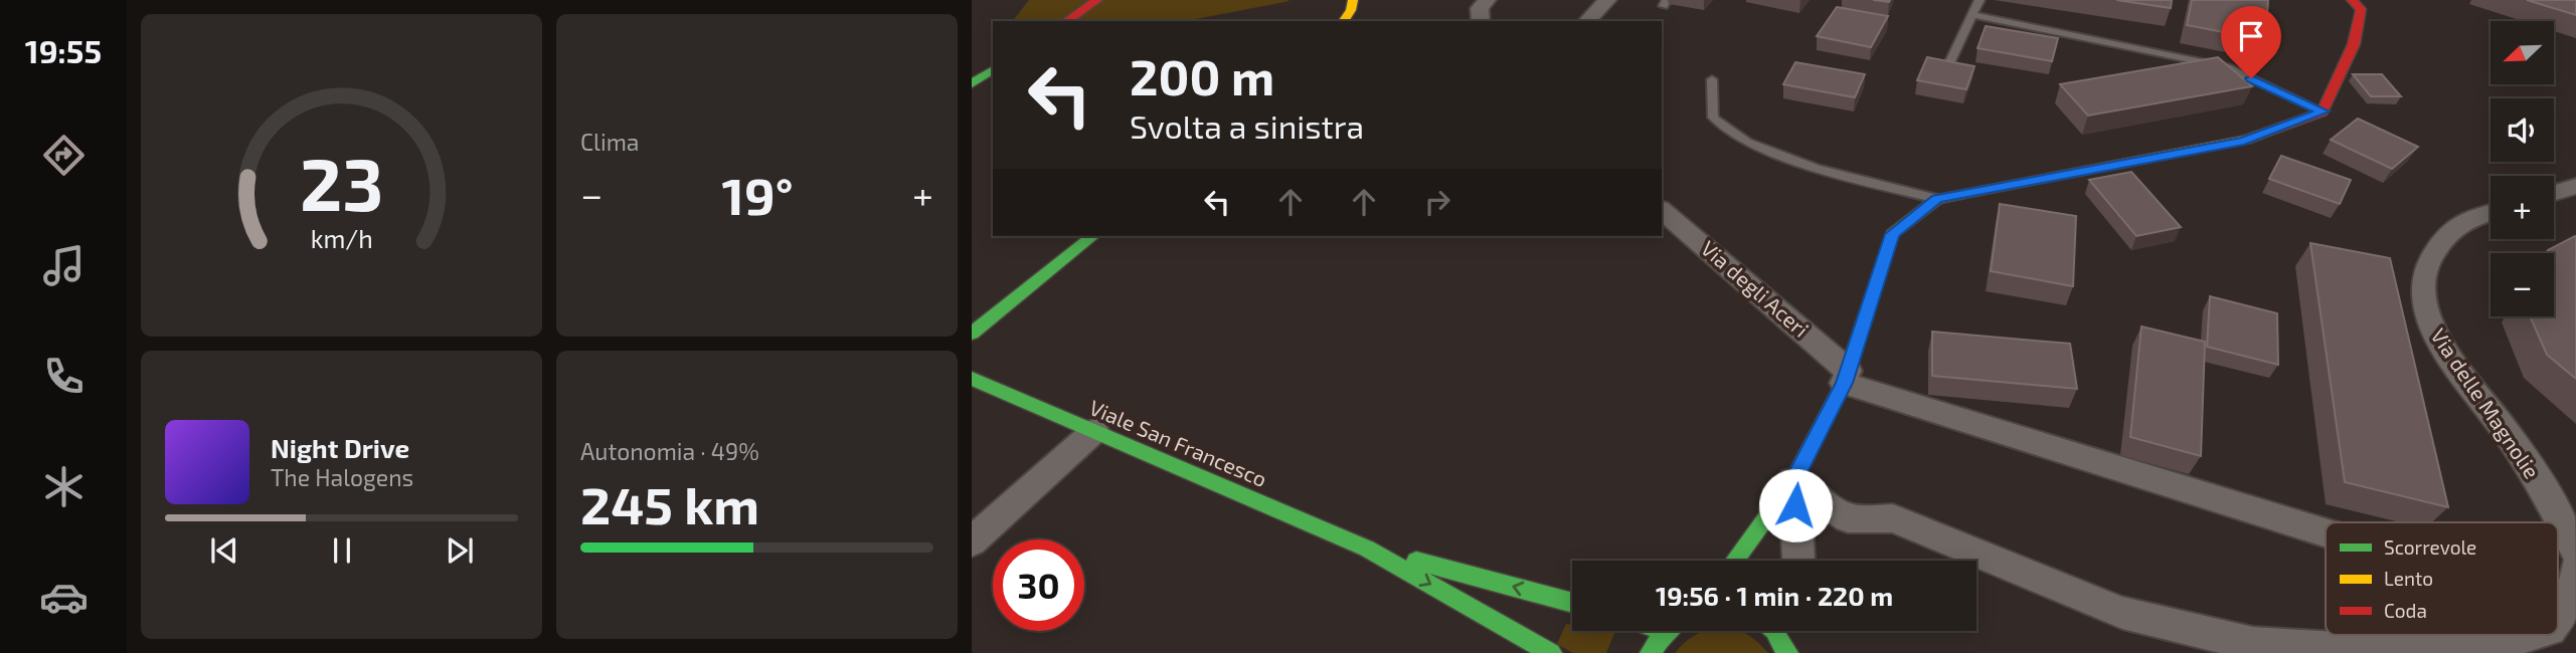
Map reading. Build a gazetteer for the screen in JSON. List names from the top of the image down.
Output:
{
  "streets": {
    "main road": ["Viale San Francesco"],
    "street": ["Via degli Aceri", "Via delle Magnolie"]
  },
  "legend": ["Scorrevole", "Lento", "Coda"],
  "north": "bottom left",
  "page": {
    "tabs": "19:55",
    "tile": [
      "Clima",
      ["Autonomia · 49%", "245 km"]
    ],
    "map_buttons": ["+", "−"],
    "turn": ["200 m", "Svolta a sinistra"],
    "heat": ["−", "19°", "+"],
    "song": ["Night Drive", "The Halogens"],
    "limit": "30",
    "trip": "19:56 · 1 min · 220 m",
    "gauge": ["23", "km/h"]
  }
}
